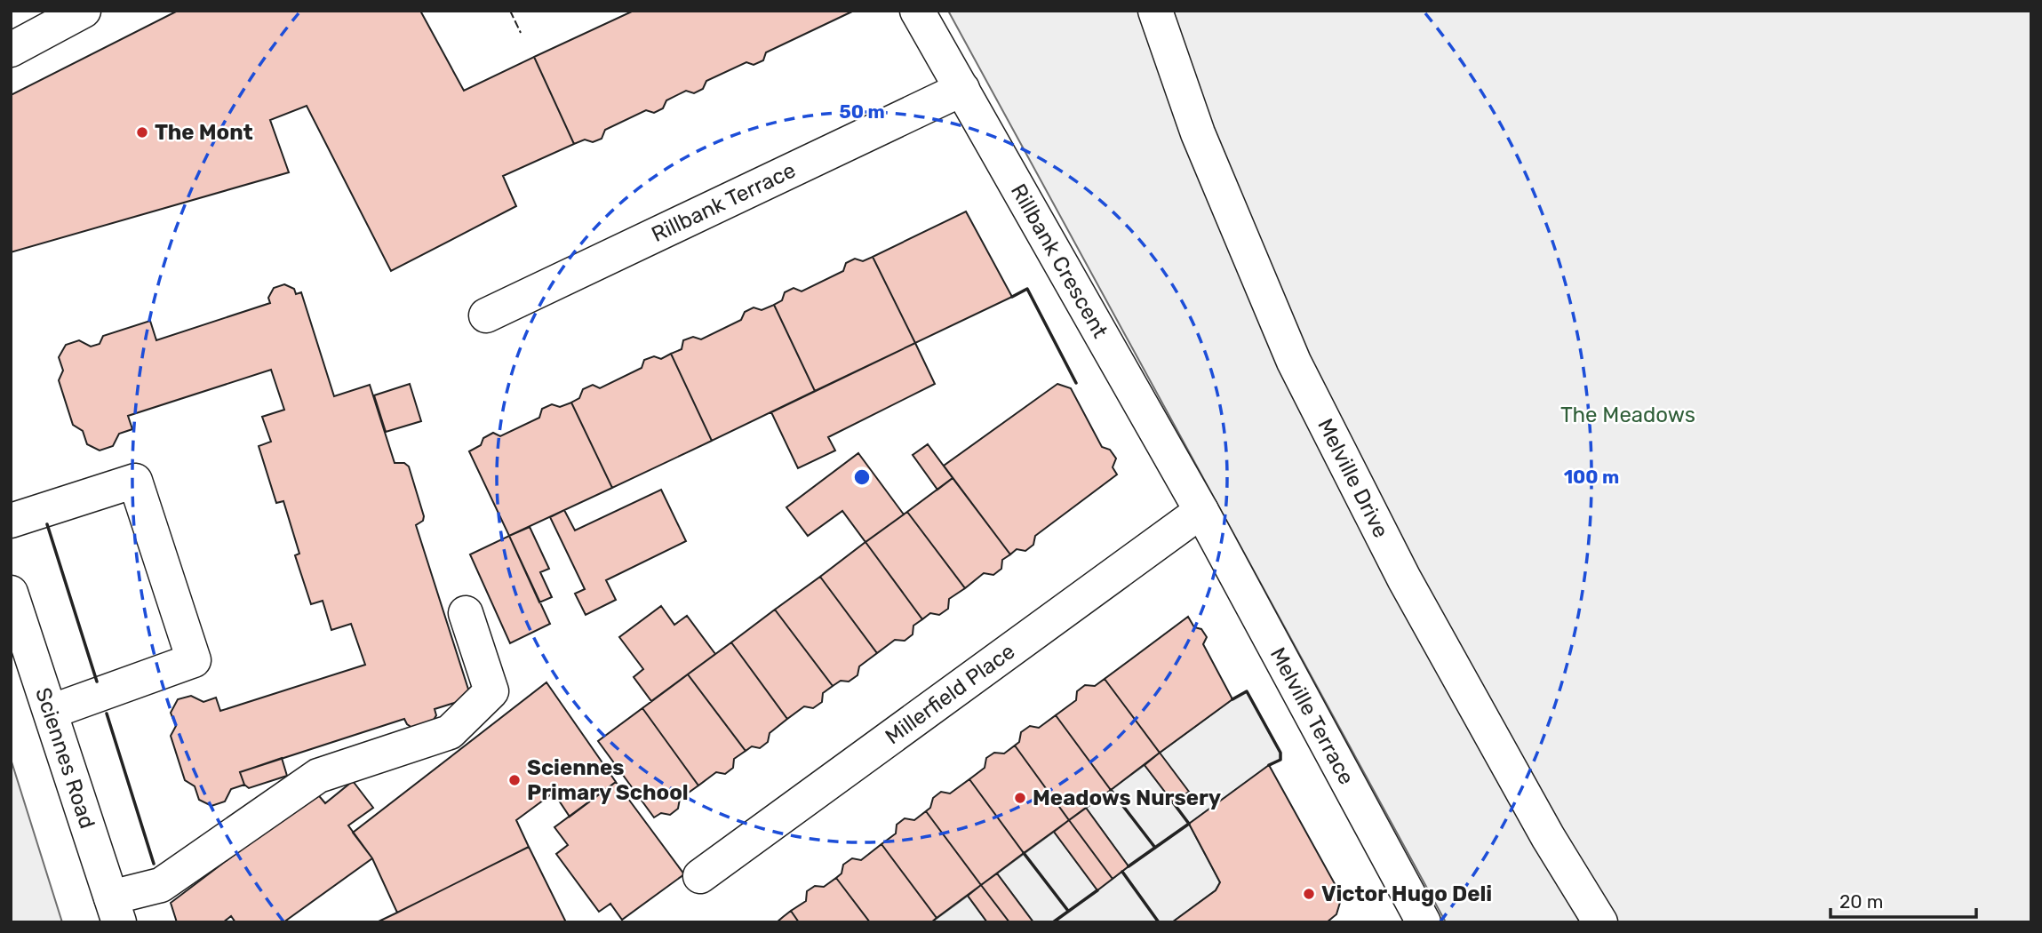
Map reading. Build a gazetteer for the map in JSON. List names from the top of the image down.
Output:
{
  "streets": {
    "street": [
      "Rillbank Terrace",
      "Rillbank Crescent",
      "Melville Drive",
      "Millerfield Place",
      "Melville Terrace",
      "Sciennes Road"
    ]
  },
  "crossings": [
    ["Rillbank Terrace", "Rillbank Crescent"],
    ["Rillbank Crescent", "Millerfield Place"],
    ["Rillbank Crescent", "Melville Terrace"],
    ["Millerfield Place", "Melville Terrace"]
  ],
  "parks": ["The Meadows"],
  "places": [
    "The Mont",
    "Sciennes Primary School",
    "Meadows Nursery",
    "Victor Hugo Deli"
  ],
  "scale_bar": "20 m",
  "rings": ["50 m", "100 m"]
}
